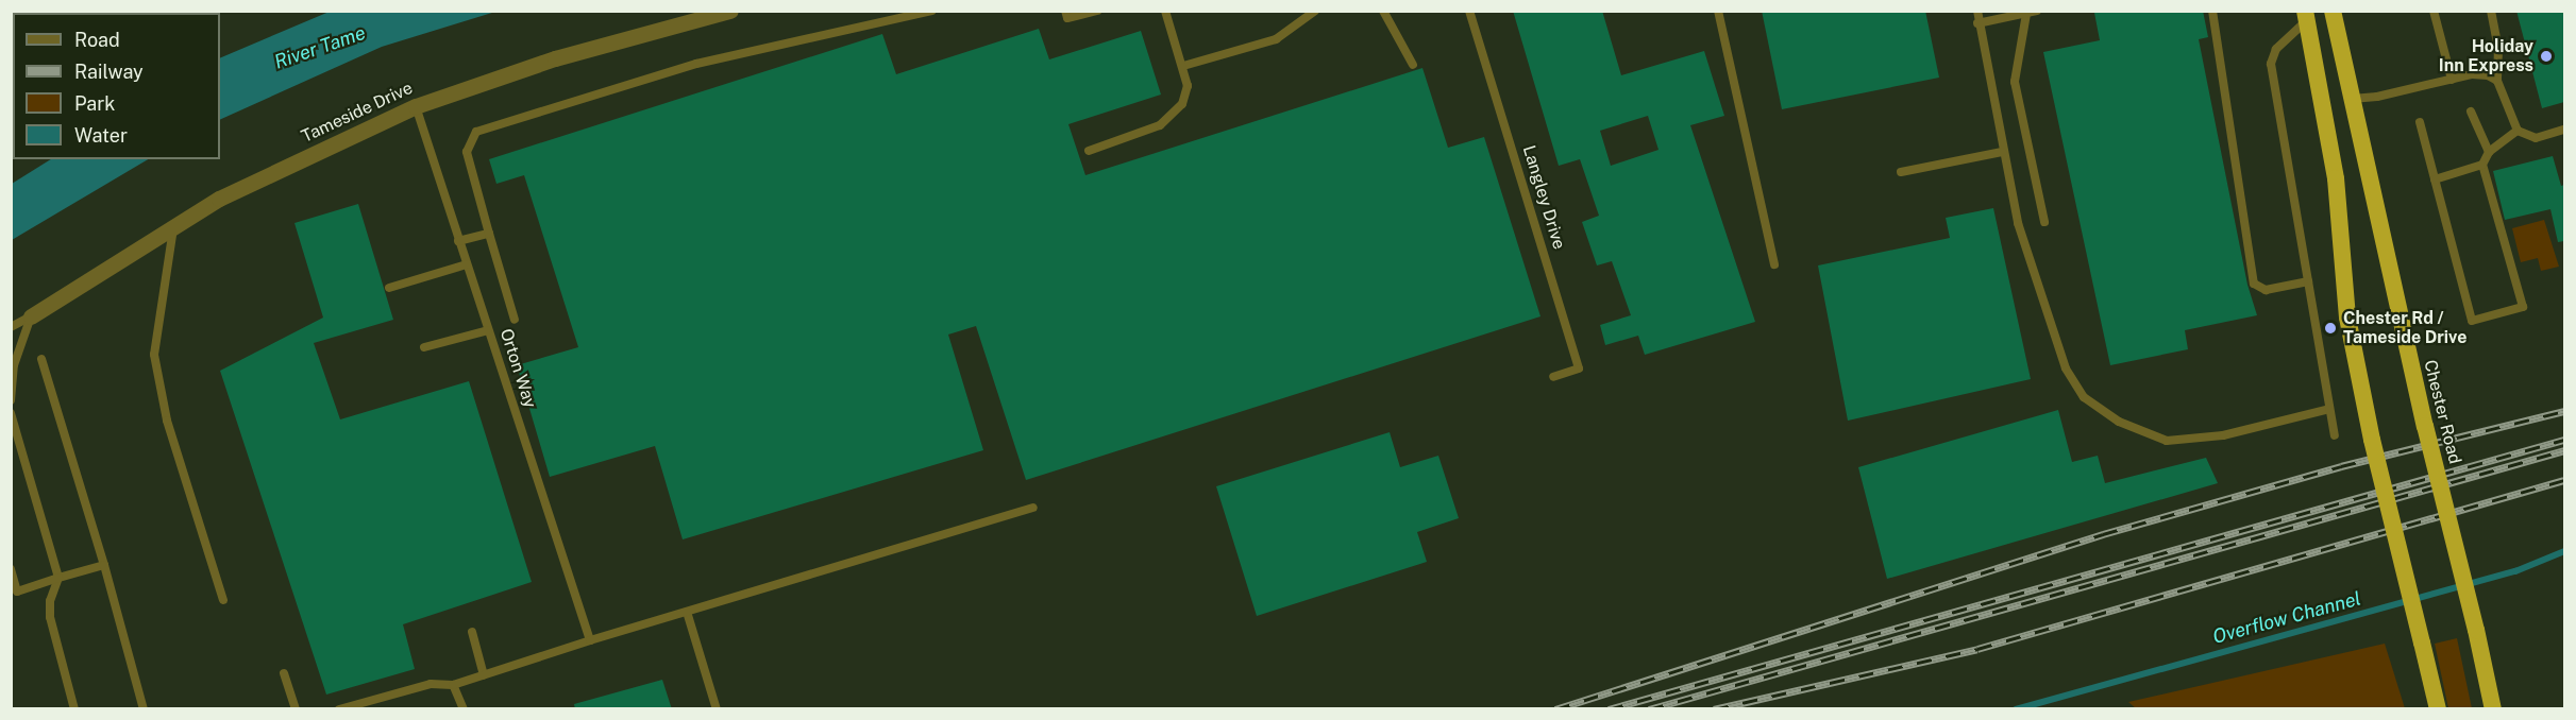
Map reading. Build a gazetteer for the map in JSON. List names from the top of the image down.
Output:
{
  "streets": {
    "highway": ["Chester Road"],
    "street": ["Tameside Drive"],
    "lane": ["Langley Drive", "Orton Way"]
  },
  "crossings": [
    ["Tameside Drive", "Orton Way"]
  ],
  "water": ["River Tame", "Overflow Channel"],
  "places": ["Holiday Inn Express", "Chester Rd / Tameside Drive"],
  "legend": [
    "Road",
    "Railway",
    "Park",
    "Water"
  ]
}
